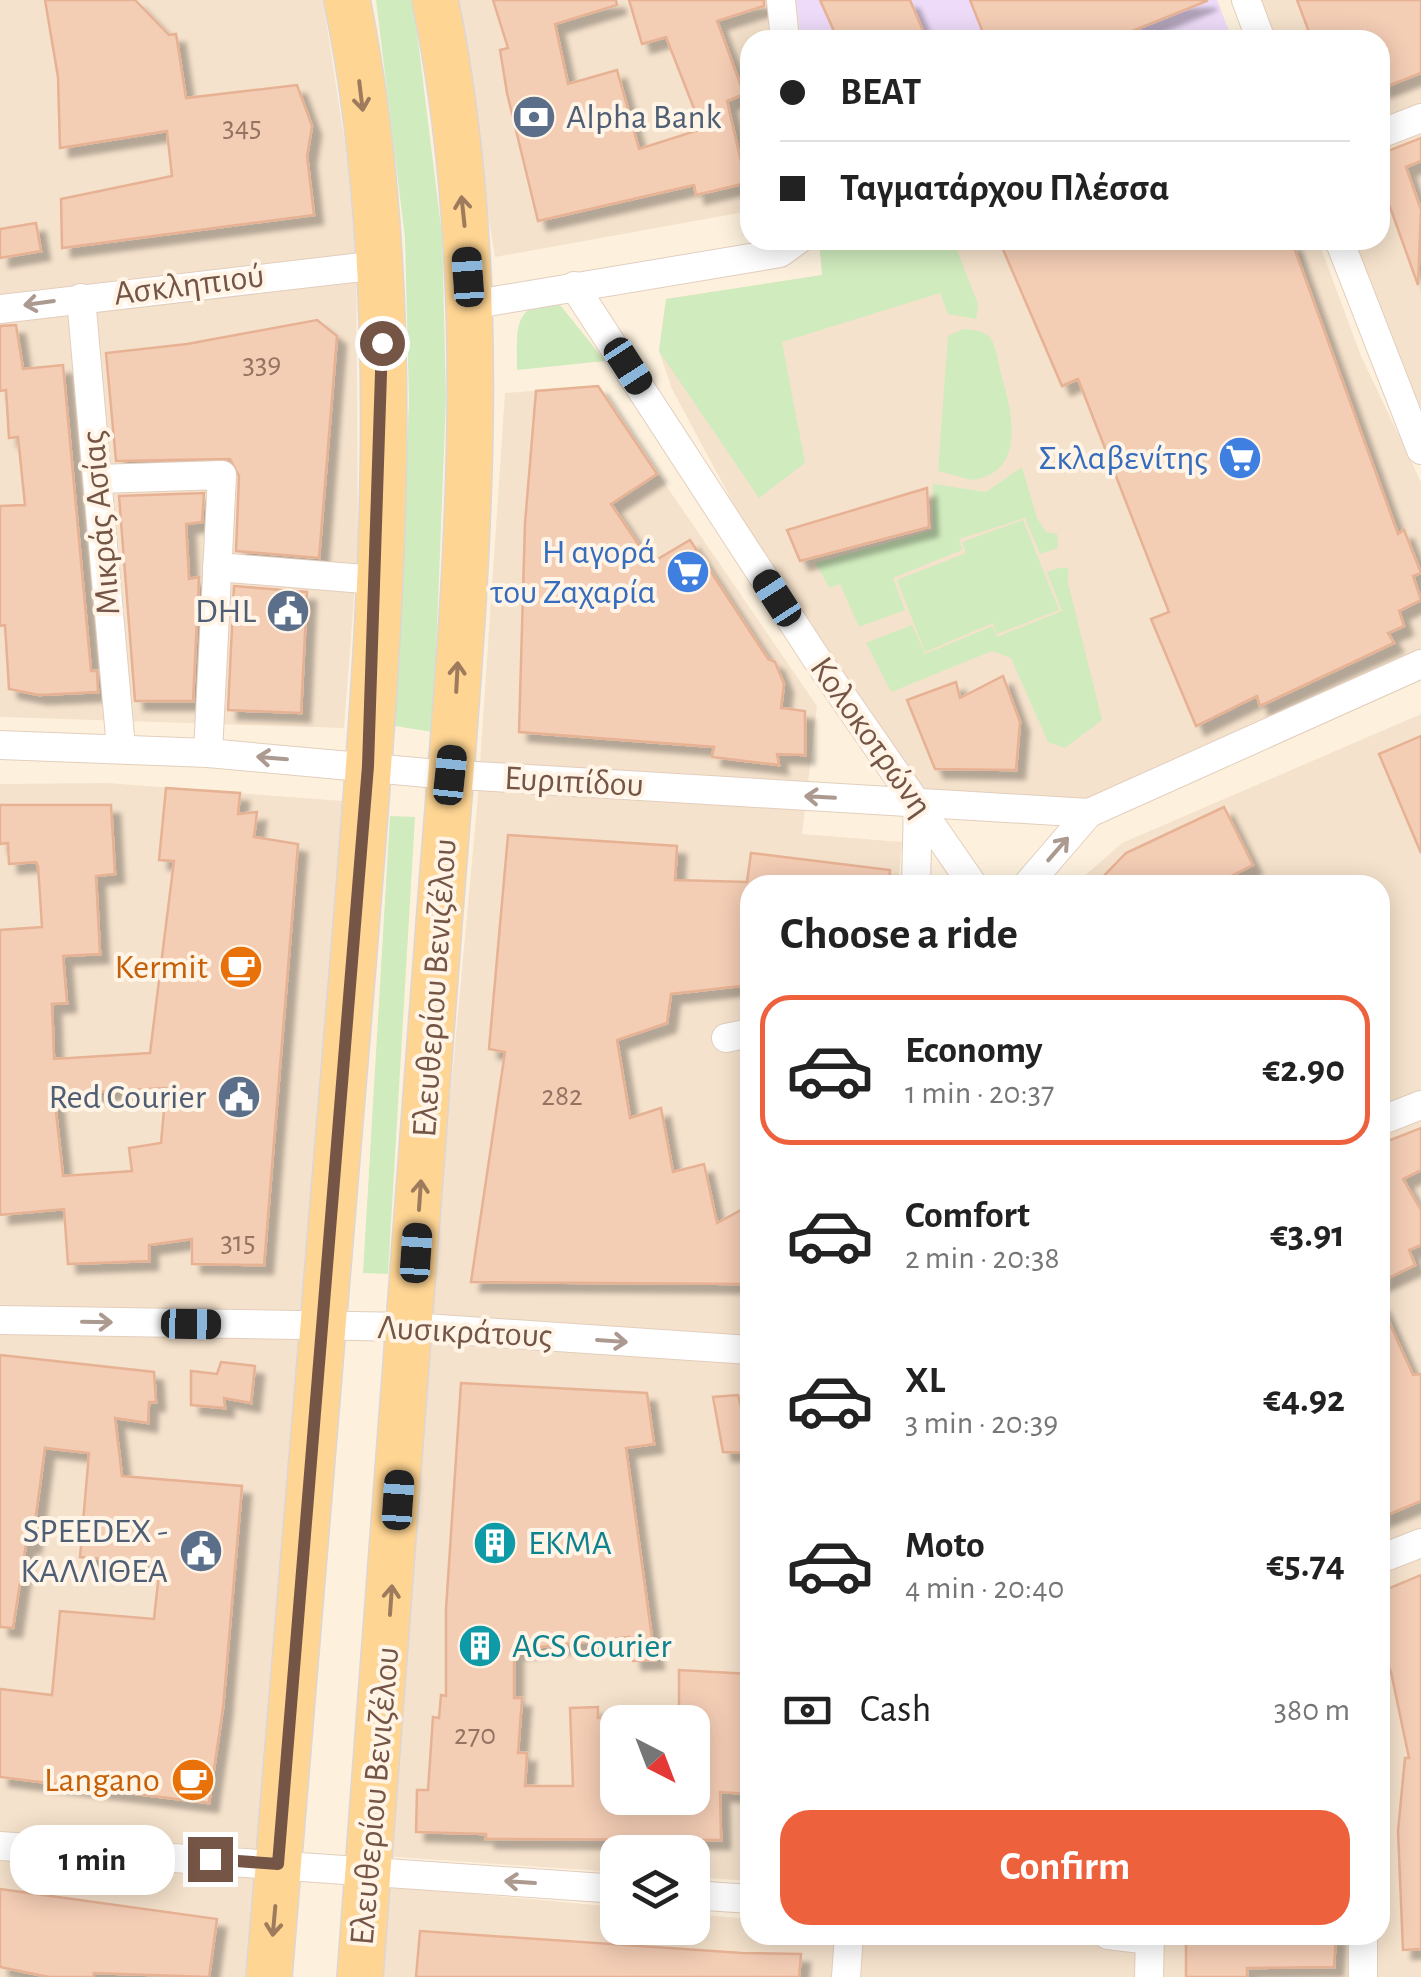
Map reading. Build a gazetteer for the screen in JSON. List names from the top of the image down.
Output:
{
  "streets": {
    "main road": ["Ελευθερίου Βενιζέλου"],
    "street": [
      "Ασκληπιού",
      "Μικράς Ασίας",
      "Κολοκοτρώνη",
      "Ευριπίδου",
      "Λυσικράτους"
    ]
  },
  "crossings": [
    ["Ασκληπιού", "Μικράς Ασίας"],
    ["Μικράς Ασίας", "Ευριπίδου"],
    ["Κολοκοτρώνη", "Ευριπίδου"],
    ["Ευριπίδου", "Ελευθερίου Βενιζέλου"],
    ["Ελευθερίου Βενιζέλου", "Λυσικράτους"]
  ],
  "one_way": ["Λυσικράτους"],
  "places": {
    "bank": ["Alpha Bank"],
    "supermarket": ["Σκλαβενίτης", "Η αγορά του Ζαχαρία"],
    "public building": ["DHL", "Red Courier", "SPEEDEX - ΚΑΛΛΙΘΕΑ"],
    "cafe": ["Kermit", "Langano"],
    "building": ["ΕΚΜΑ", "ACS Courier"]
  },
  "house_numbers": [
    "345",
    "339",
    "282",
    "315",
    "270"
  ],
  "north": "bottom right",
  "page": {
    "banner": ["ΒΕΑΤ", "Ταγματάρχου Πλέσσα"],
    "heading": "Choose a ride",
    "list": [
      {
        "name": "Economy",
        "note": "1 min · 20:37",
        "value": "€2.90"
      },
      {
        "name": "Comfort",
        "note": "2 min · 20:38",
        "value": "€3.91"
      },
      {
        "name": "XL",
        "note": "3 min · 20:39",
        "value": "€4.92"
      },
      {
        "name": "Moto",
        "note": "4 min · 20:40",
        "value": "€5.74"
      }
    ],
    "pay": ["Cash", "380 m"],
    "buttons": "Confirm",
    "bubble": "1 min"
  }
}
